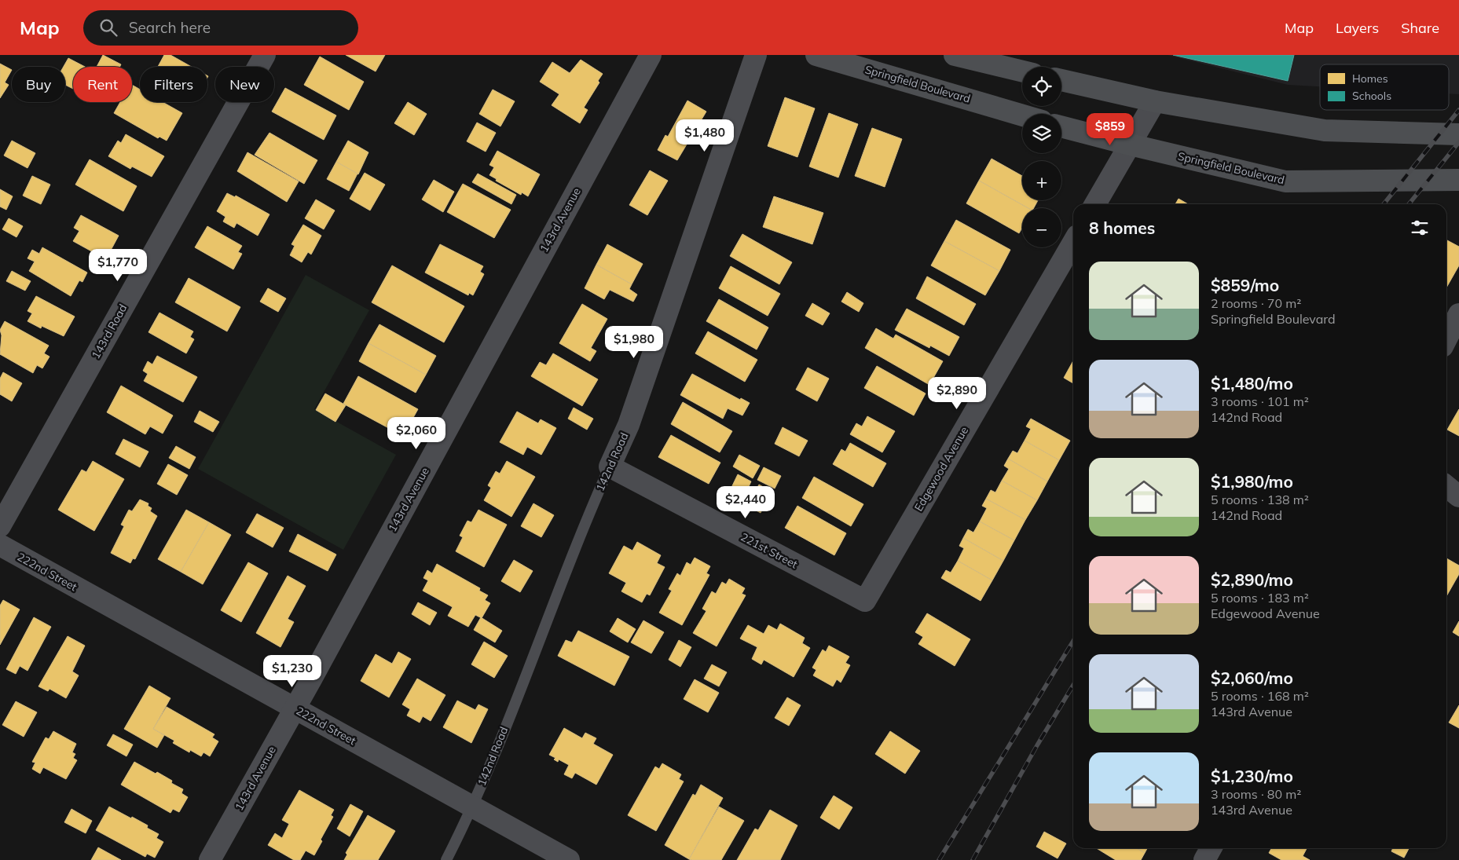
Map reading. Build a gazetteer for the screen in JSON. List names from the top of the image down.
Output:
{
  "streets": {
    "main road": ["Springfield Boulevard"],
    "street": [
      "143rd Avenue",
      "143rd Road",
      "142nd Road",
      "Edgewood Avenue",
      "221st Street",
      "222nd Street"
    ]
  },
  "crossings": [
    ["143rd Avenue", "222nd Street"],
    ["142nd Road", "221st Street"],
    ["142nd Road", "222nd Street"],
    ["Edgewood Avenue", "221st Street"]
  ],
  "legend": ["Homes", "Schools"],
  "page": {
    "header": "Map",
    "search": "Search here",
    "nav": ["Map", "Layers", "Share"],
    "map_buttons": ["+", "−"],
    "chip": [
      "Buy",
      "Rent",
      "Filters",
      "New"
    ],
    "price": [
      "$859",
      "$1,480",
      "$1,770",
      "$1,980",
      "$2,890",
      "$2,060",
      "$2,440",
      "$1,230"
    ],
    "heading": "8 homes",
    "list": [
      {
        "name": "$859/mo",
        "note": "2 rooms · 70 m² · Springfield Boulevard"
      },
      {
        "name": "$1,480/mo",
        "note": "3 rooms · 101 m² · 142nd Road"
      },
      {
        "name": "$1,980/mo",
        "note": "5 rooms · 138 m² · 142nd Road"
      },
      {
        "name": "$2,890/mo",
        "note": "5 rooms · 183 m² · Edgewood Avenue"
      },
      {
        "name": "$2,060/mo",
        "note": "5 rooms · 168 m² · 143rd Avenue"
      },
      {
        "name": "$1,230/mo",
        "note": "3 rooms · 80 m² · 143rd Avenue"
      }
    ]
  }
}
